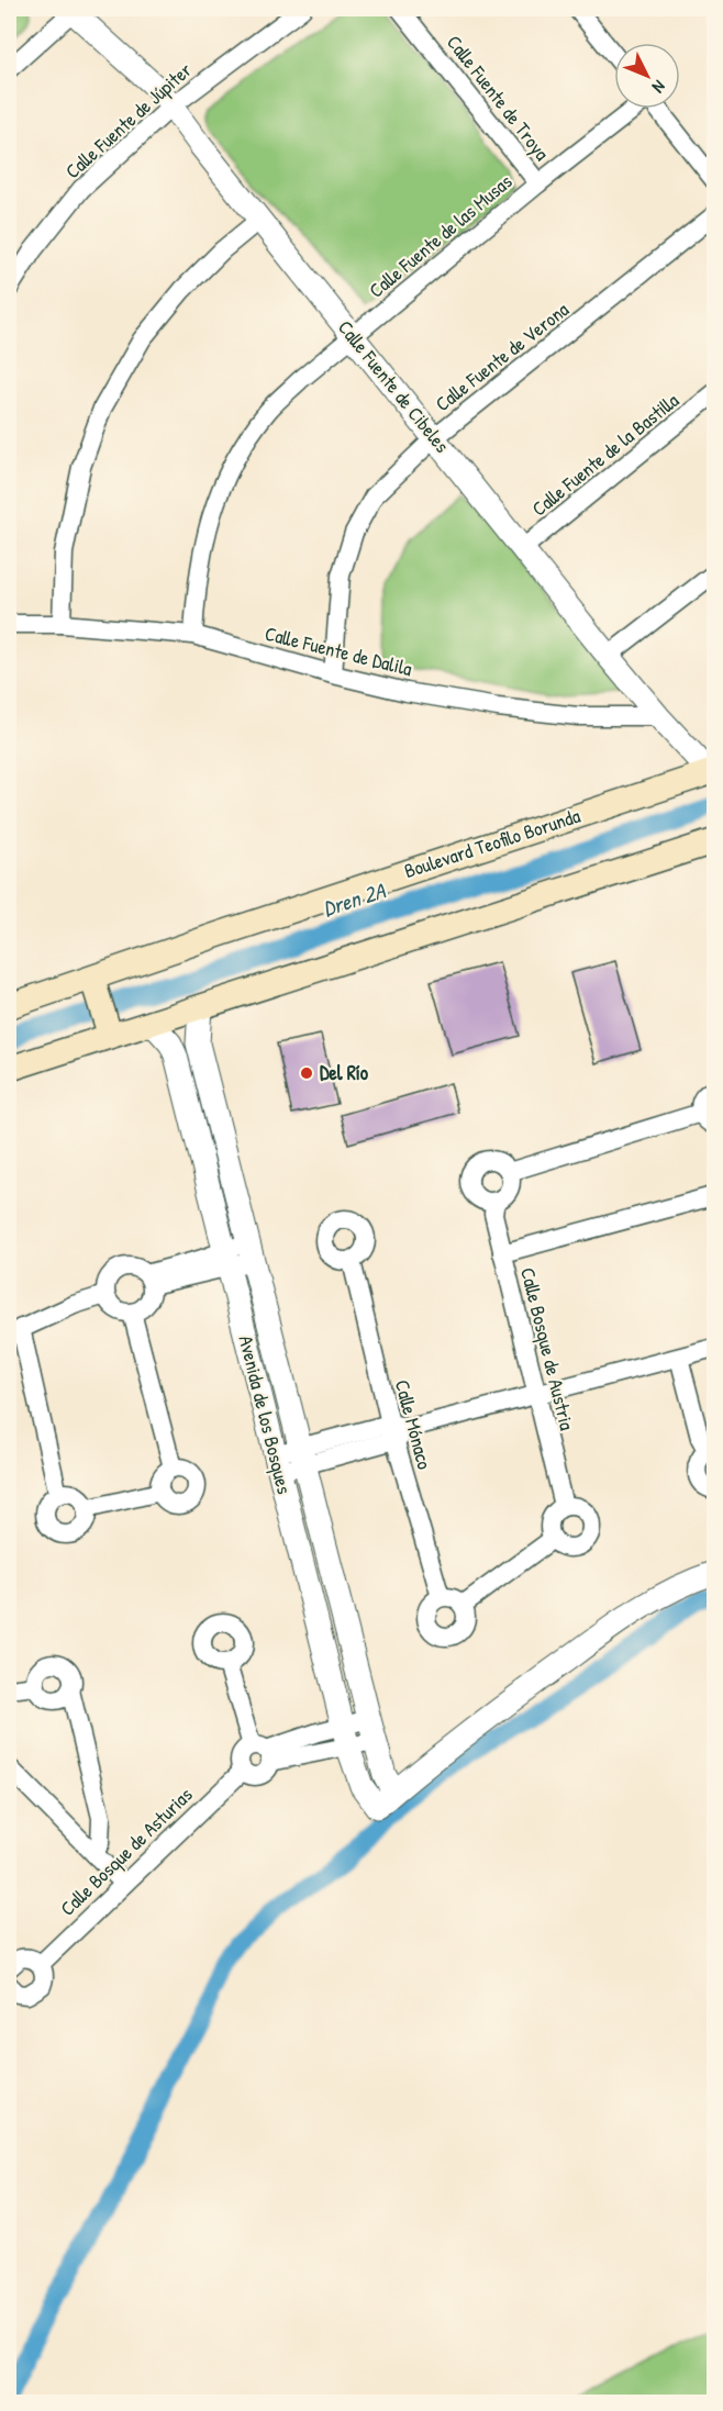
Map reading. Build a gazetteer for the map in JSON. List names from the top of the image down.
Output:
{
  "streets": {
    "main road": ["Boulevard Teofilo Borunda"],
    "street": [
      "Calle Fuente de Troya",
      "Calle Fuente de Júpiter",
      "Calle Fuente de las Musas",
      "Calle Fuente de Verona",
      "Calle Fuente de Cibeles",
      "Calle Fuente de la Bastilla",
      "Calle Fuente de Dalila",
      "Calle Bosque de Austria",
      "Avenida de los Bosques",
      "Calle Mónaco",
      "Calle Bosque de Asturias"
    ]
  },
  "crossings": [
    ["Calle Fuente de Troya", "Calle Fuente de las Musas"],
    ["Calle Fuente de Júpiter", "Calle Fuente de Cibeles"],
    ["Calle Fuente de las Musas", "Calle Fuente de Cibeles"],
    ["Calle Fuente de las Musas", "Calle Fuente de Dalila"],
    ["Calle Fuente de Verona", "Calle Fuente de Cibeles"],
    ["Calle Fuente de Verona", "Calle Fuente de Dalila"],
    ["Calle Fuente de Cibeles", "Calle Fuente de la Bastilla"],
    ["Calle Fuente de Cibeles", "Calle Fuente de Dalila"],
    ["Calle Fuente de Cibeles", "Boulevard Teofilo Borunda"]
  ],
  "water": ["Dren 2A"],
  "places": ["Del Río"],
  "north": "bottom right"
}
